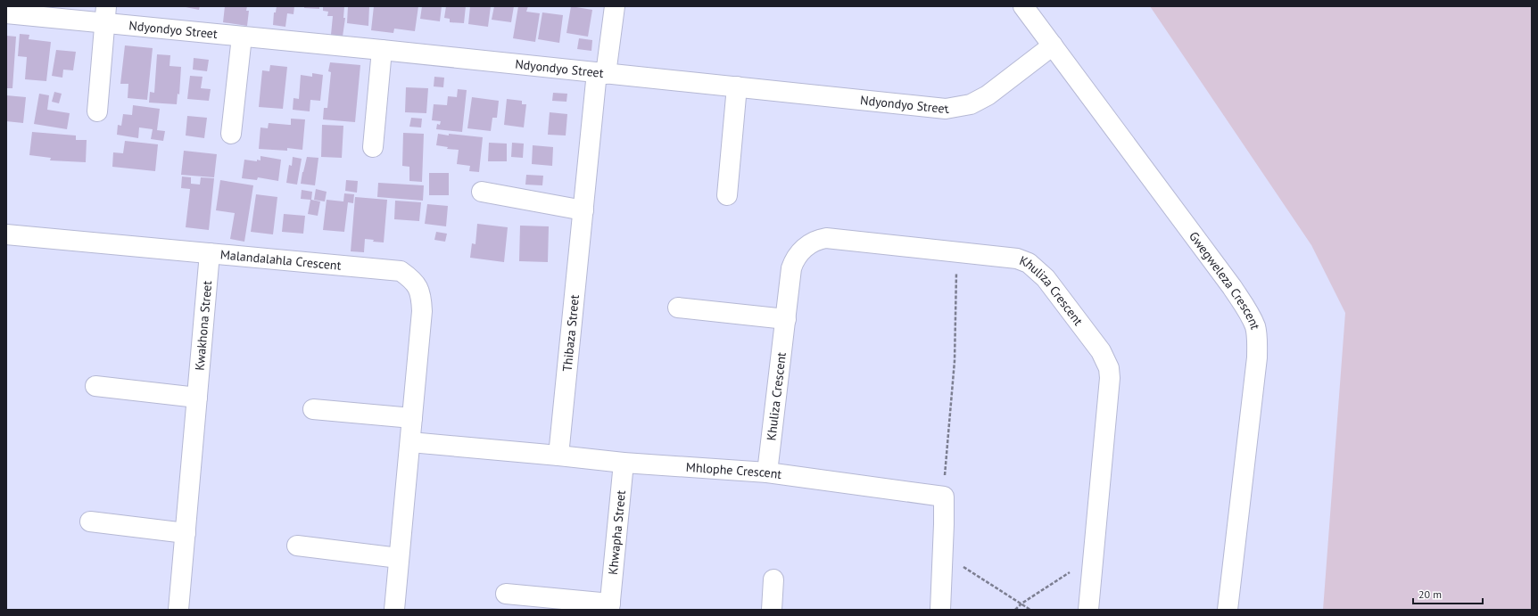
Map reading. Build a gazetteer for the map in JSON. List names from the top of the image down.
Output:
{
  "streets": {
    "street": [
      "Ndyondyo Street",
      "Malandalahla Crescent",
      "Gwegweleza Crescent",
      "Khuliza Crescent",
      "Kwakhona Street",
      "Thibaza Street",
      "Mhlophe Crescent",
      "Khwapha Street"
    ]
  },
  "crossings": [
    ["Ndyondyo Street", "Gwegweleza Crescent"],
    ["Ndyondyo Street", "Thibaza Street"],
    ["Malandalahla Crescent", "Kwakhona Street"],
    ["Malandalahla Crescent", "Mhlophe Crescent"],
    ["Khuliza Crescent", "Mhlophe Crescent"],
    ["Thibaza Street", "Mhlophe Crescent"],
    ["Mhlophe Crescent", "Khwapha Street"]
  ],
  "scale_bar": "20 m"
}
